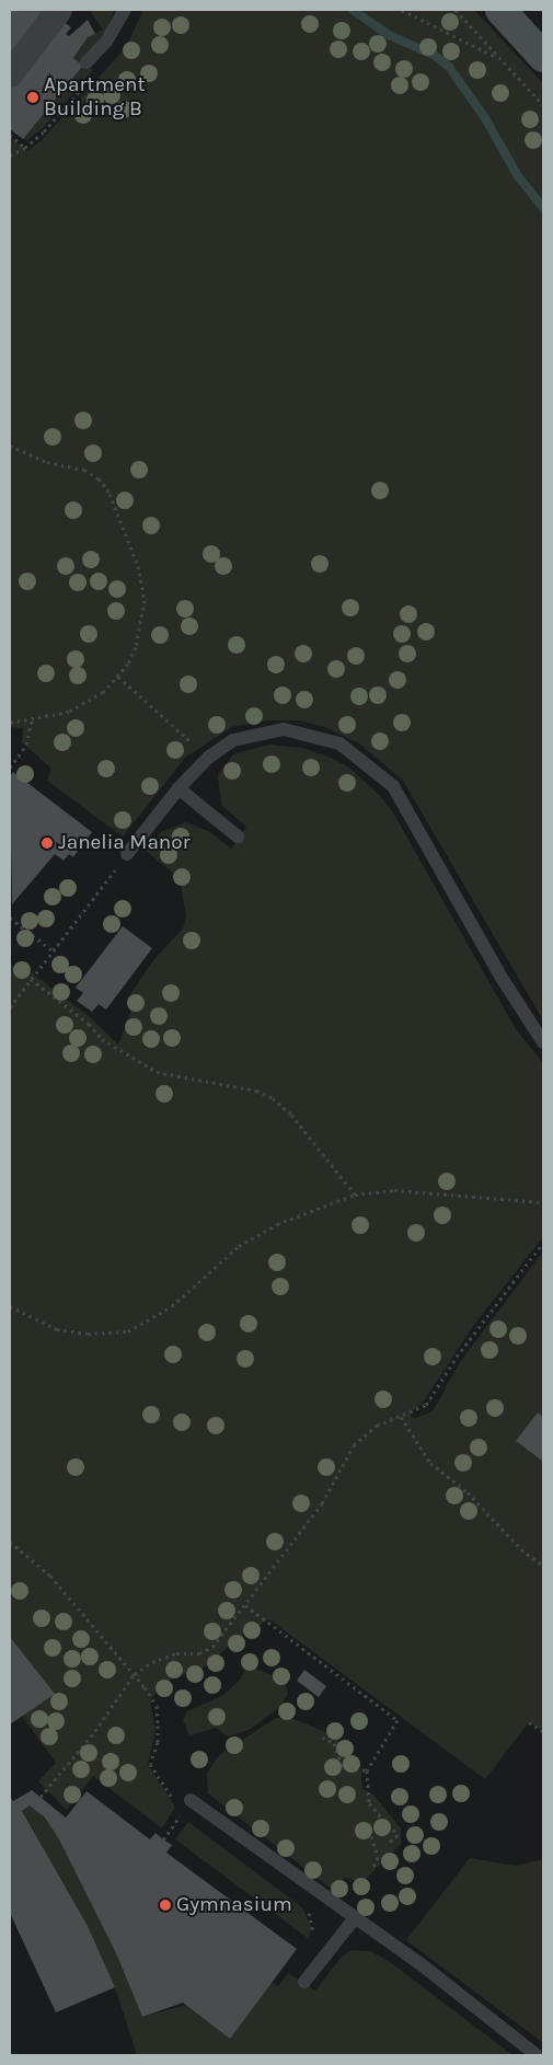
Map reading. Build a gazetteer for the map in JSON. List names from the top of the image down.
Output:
{
  "places": ["Apartment Building B", "Janelia Manor", "Gymnasium"]
}
